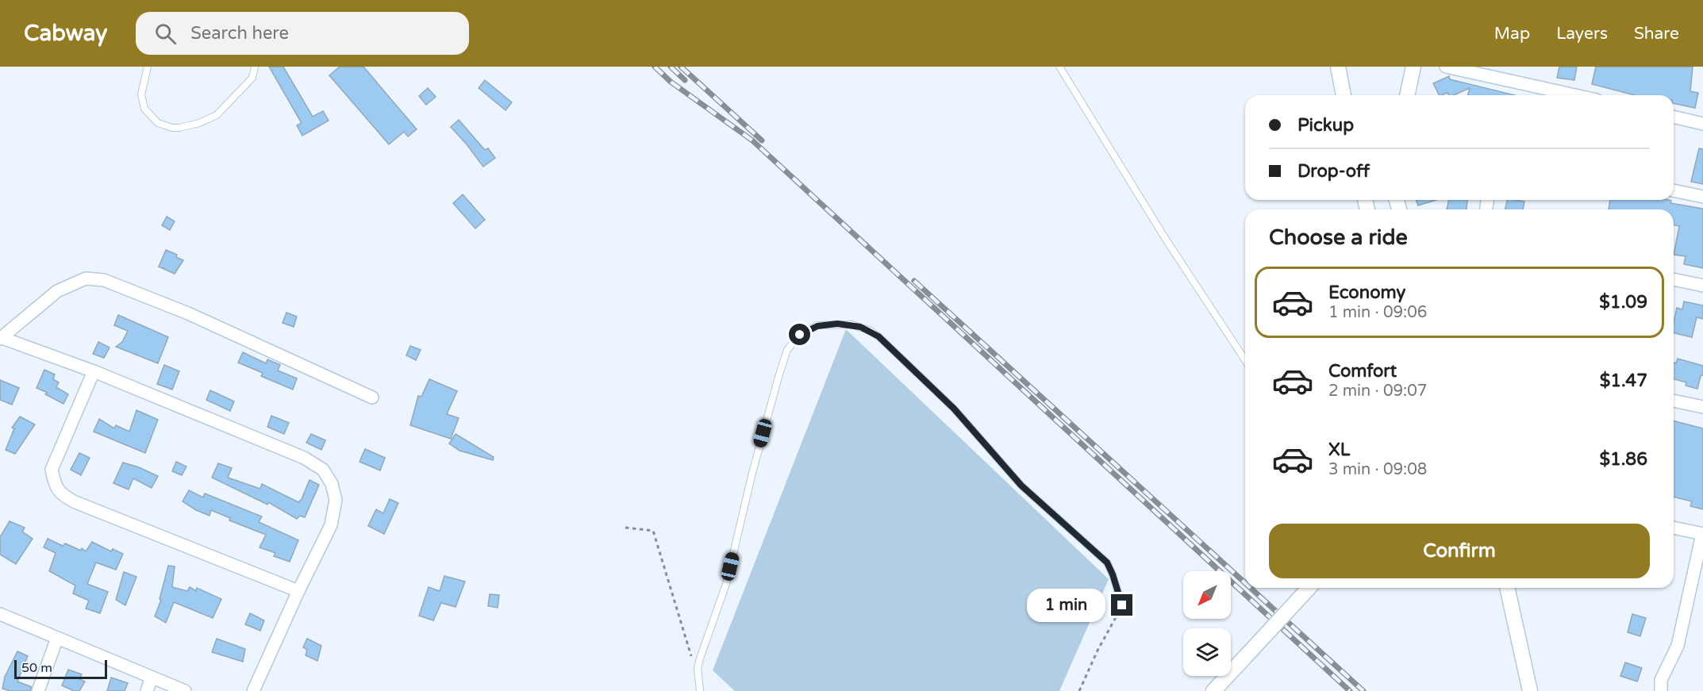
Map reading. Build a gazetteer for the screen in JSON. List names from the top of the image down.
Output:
{
  "scale_bar": "50 m",
  "north": "bottom left",
  "page": {
    "header": "Cabway",
    "search": "Search here",
    "nav": ["Map", "Layers", "Share"],
    "banner": ["Pickup", "Drop-off"],
    "heading": "Choose a ride",
    "list": [
      {
        "name": "Economy",
        "note": "1 min · 09:06",
        "value": "$1.09"
      },
      {
        "name": "Comfort",
        "note": "2 min · 09:07",
        "value": "$1.47"
      },
      {
        "name": "XL",
        "note": "3 min · 09:08",
        "value": "$1.86"
      }
    ],
    "buttons": "Confirm",
    "bubble": "1 min",
    "scale": "50 m"
  }
}
